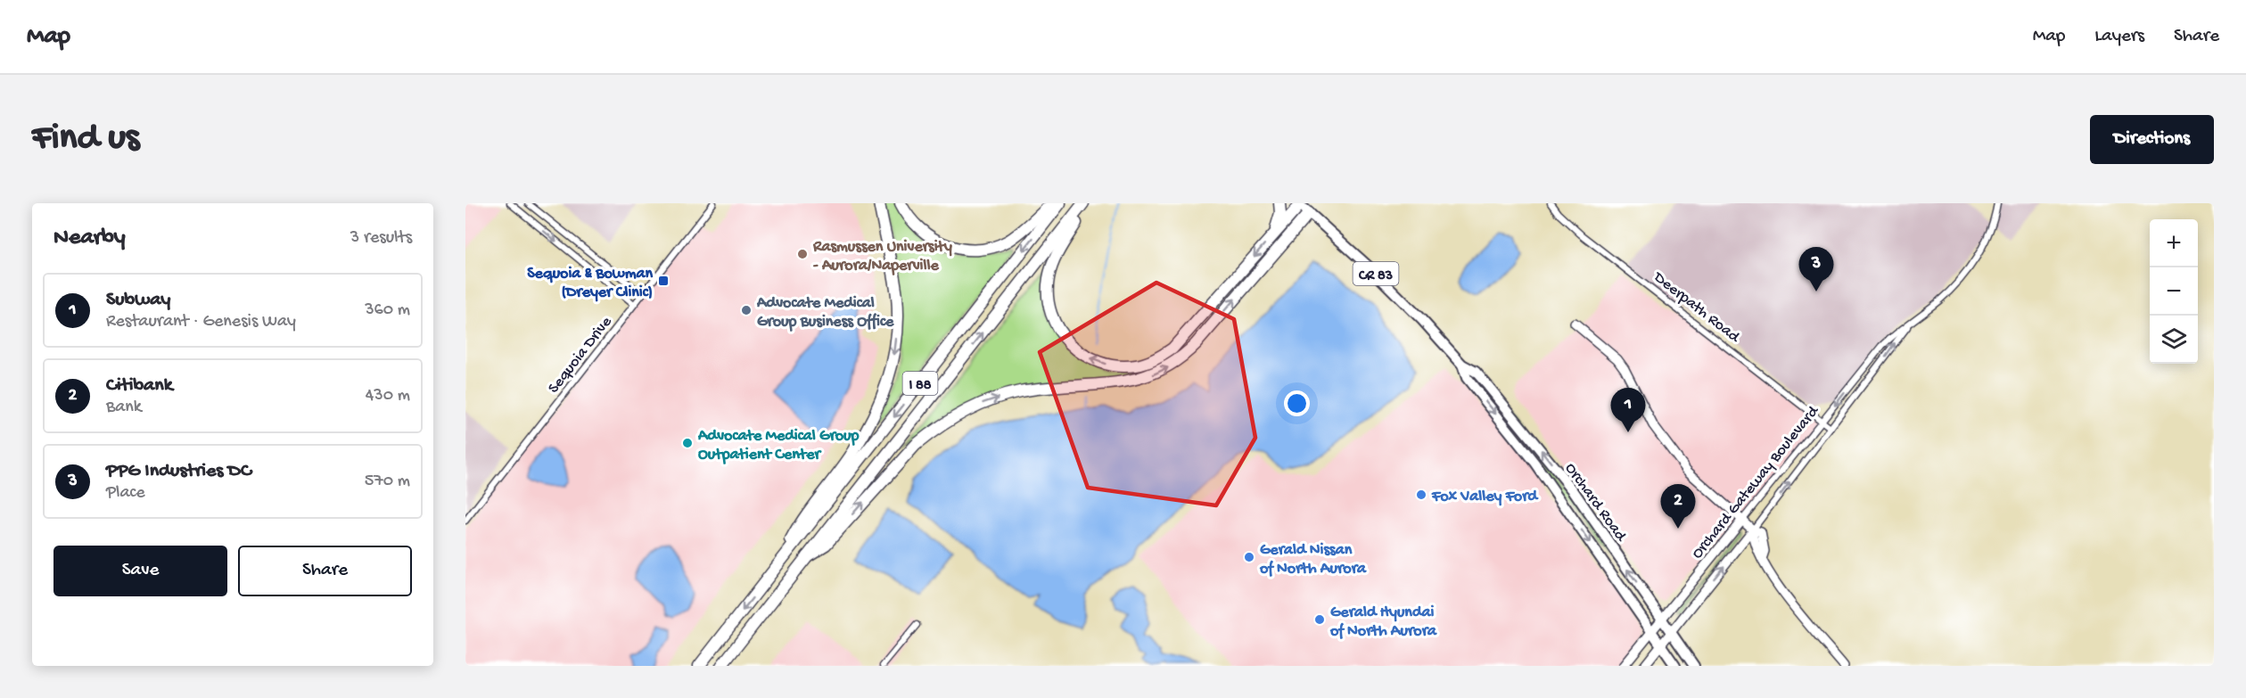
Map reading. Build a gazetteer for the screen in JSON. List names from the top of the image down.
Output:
{
  "streets": {
    "highway": ["I 88"],
    "main road": ["CR 83", "Orchard Road"],
    "street": ["Deerpath Road", "Sequoia Drive", "Orchard Gateway Boulevard"]
  },
  "crossings": [
    ["Deerpath Road", "Orchard Gateway Boulevard"],
    ["Orchard Gateway Boulevard", "Orchard Road"]
  ],
  "places": {
    "other": [
      "Rasmussen University - Aurora/Naperville",
      "Advocate Medical Group Business Office",
      "Advocate Medical Group Outpatient Center",
      "Fox Valley Ford",
      "Gerald Nissan of North Aurora",
      "Gerald Hyundai of North Aurora"
    ],
    "transit": ["Sequoia & Bowman (Dreyer Clinic)"]
  },
  "page": {
    "header": "Map",
    "nav": ["Map", "Layers", "Share"],
    "buttons": [
      "Directions",
      ["Save", "Share"]
    ],
    "title": "Find us",
    "heading": ["Nearby", "3 results"],
    "map_buttons": ["+", "−"],
    "pins": ["3", "1", "2"],
    "list": [
      {
        "mark": "1",
        "name": "Subway",
        "note": "Restaurant · Genesis Way",
        "value": "360 m"
      },
      {
        "mark": "2",
        "name": "Citibank",
        "note": "Bank",
        "value": "430 m"
      },
      {
        "mark": "3",
        "name": "PPG Industries DC",
        "note": "Place",
        "value": "570 m"
      }
    ]
  }
}
